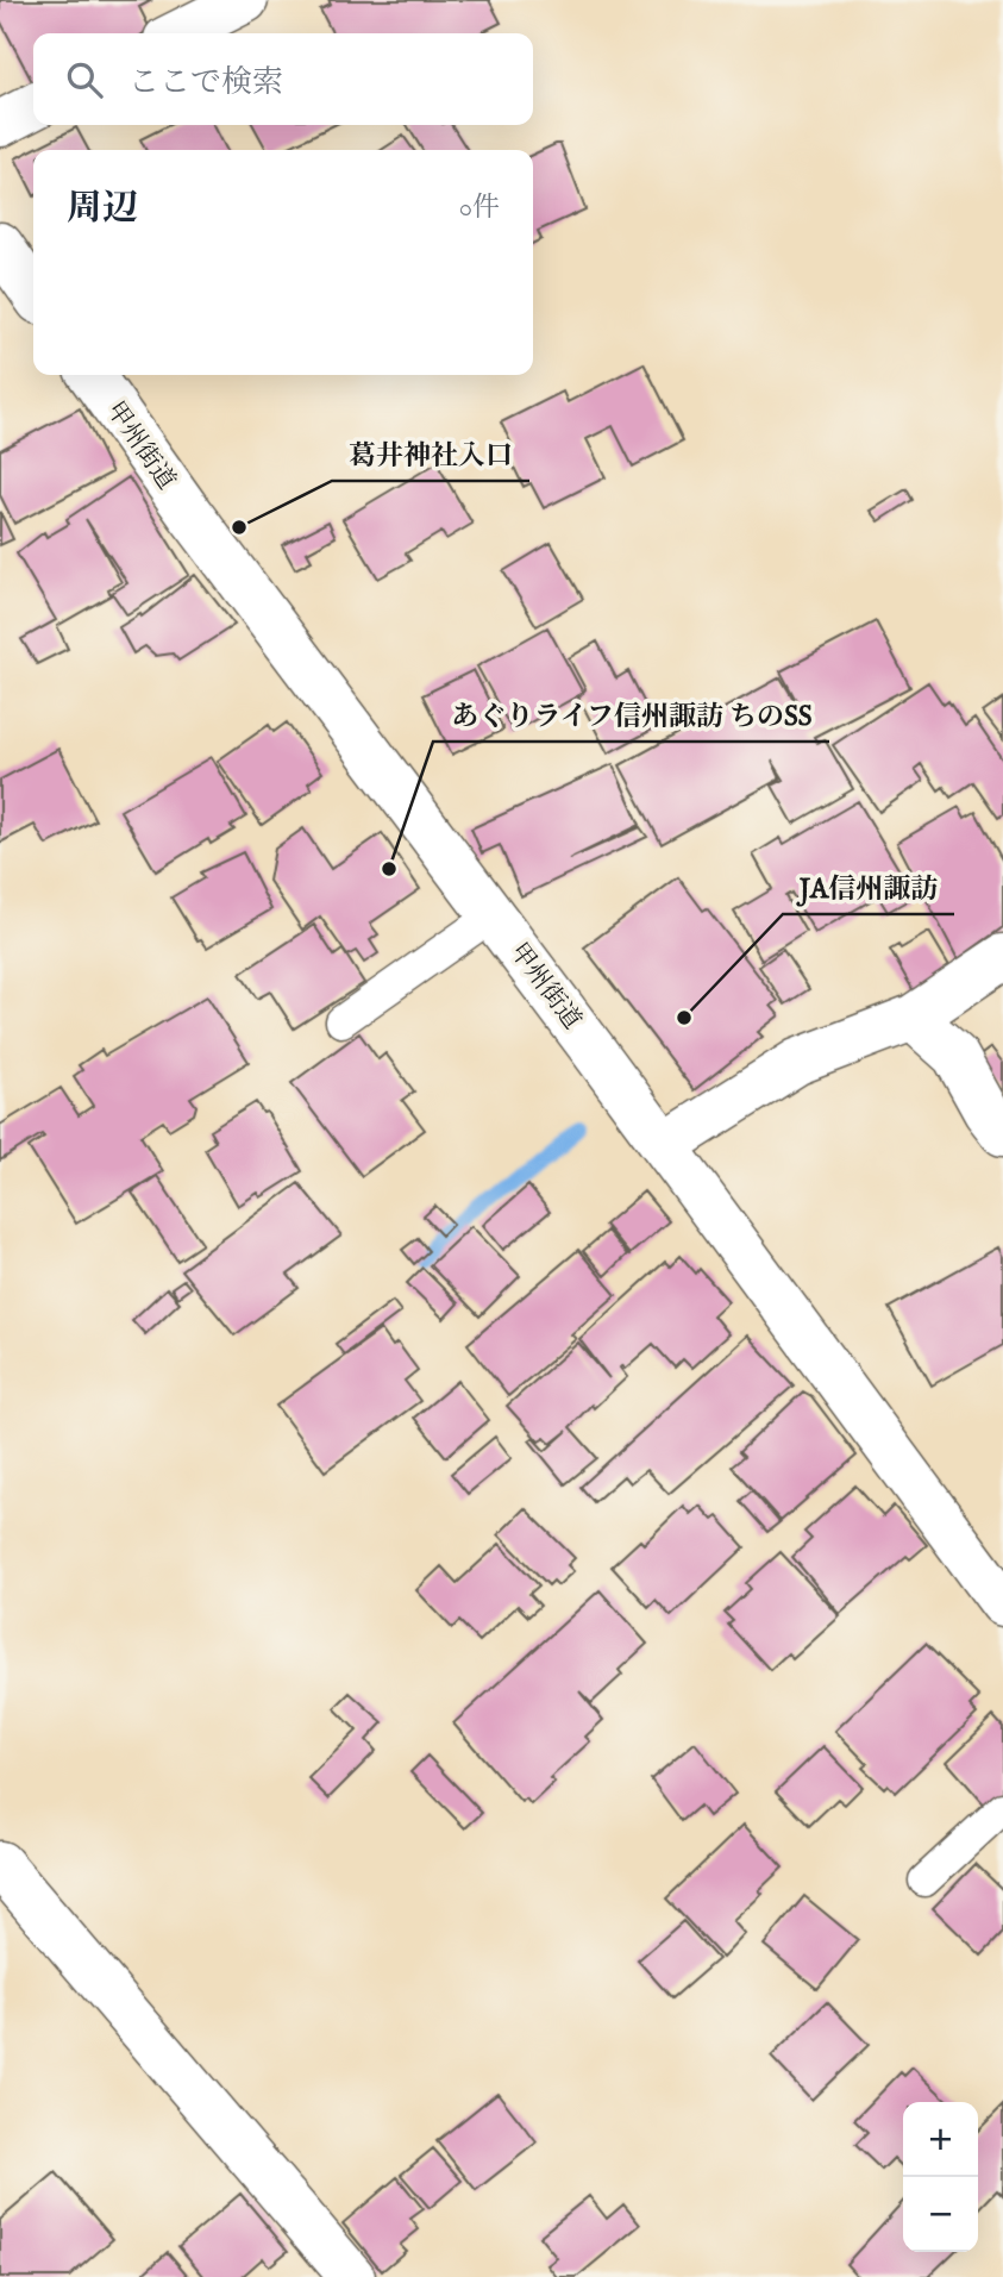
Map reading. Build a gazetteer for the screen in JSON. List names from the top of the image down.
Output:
{
  "streets": {
    "main road": ["甲州街道"]
  },
  "places": ["葛井神社入口", "あぐりライフ信州諏訪 ちのSS", "JA信州諏訪"],
  "page": {
    "search": "ここで検索",
    "heading": ["周辺", "0件"],
    "map_buttons": ["+", "−"]
  }
}
